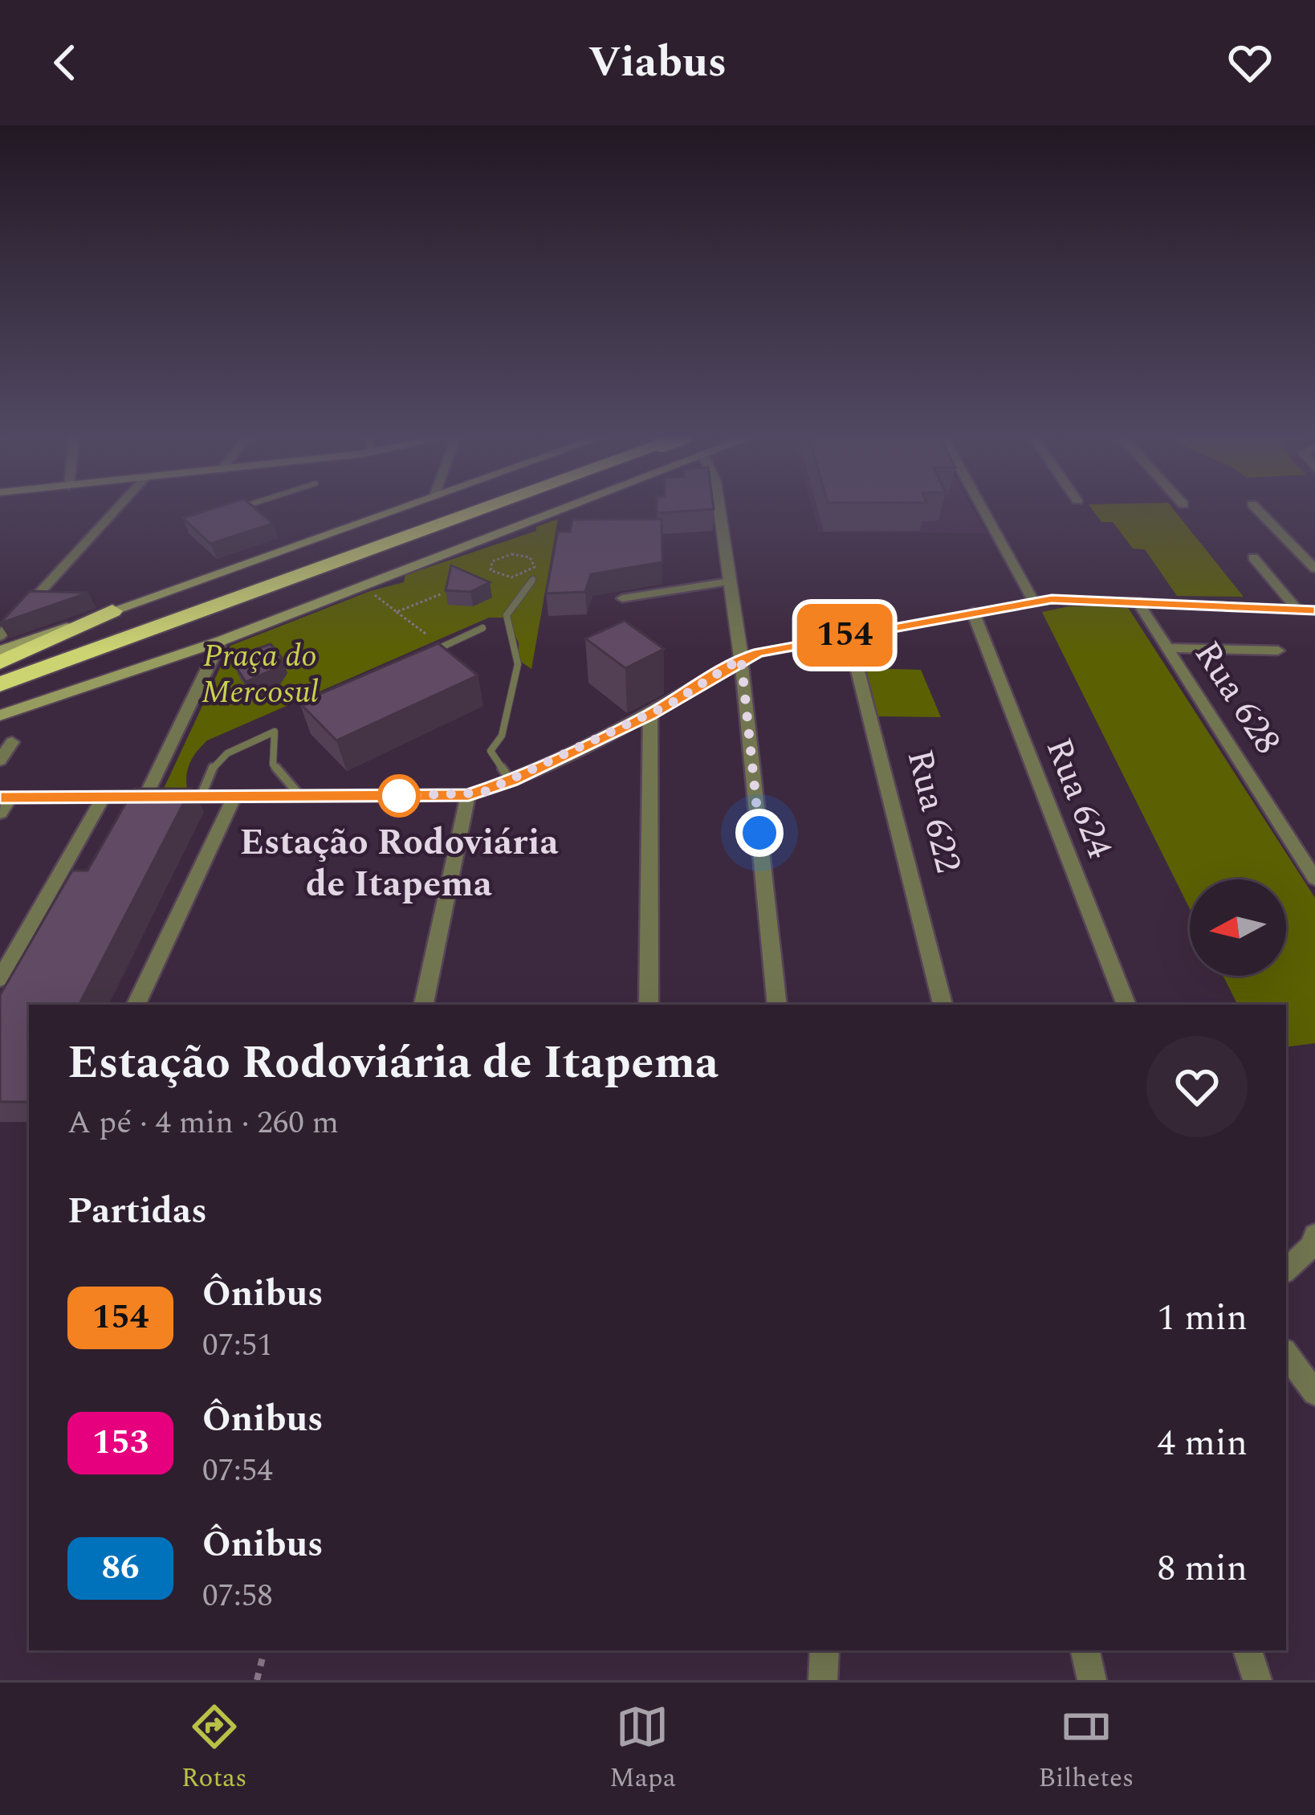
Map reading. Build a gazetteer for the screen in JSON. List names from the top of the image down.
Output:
{
  "streets": {
    "street": ["Rua 628", "Rua 624", "Rua 622"]
  },
  "parks": ["Praça do Mercosul"],
  "places": ["Estação Rodoviária de Itapema"],
  "lines": ["bus line 154"],
  "north": "left",
  "page": {
    "header": "Viabus",
    "on_map": "154",
    "heading": [
      ["Estação Rodoviária de Itapema", "A pé · 4 min · 260 m"],
      "Partidas"
    ],
    "list": [
      {
        "mark": "154",
        "name": "Ônibus",
        "note": "07:51",
        "value": "1 min"
      },
      {
        "mark": "153",
        "name": "Ônibus",
        "note": "07:54",
        "value": "4 min"
      },
      {
        "mark": "86",
        "name": "Ônibus",
        "note": "07:58",
        "value": "8 min"
      }
    ],
    "tabs": ["Rotas", "Mapa", "Bilhetes"]
  }
}
